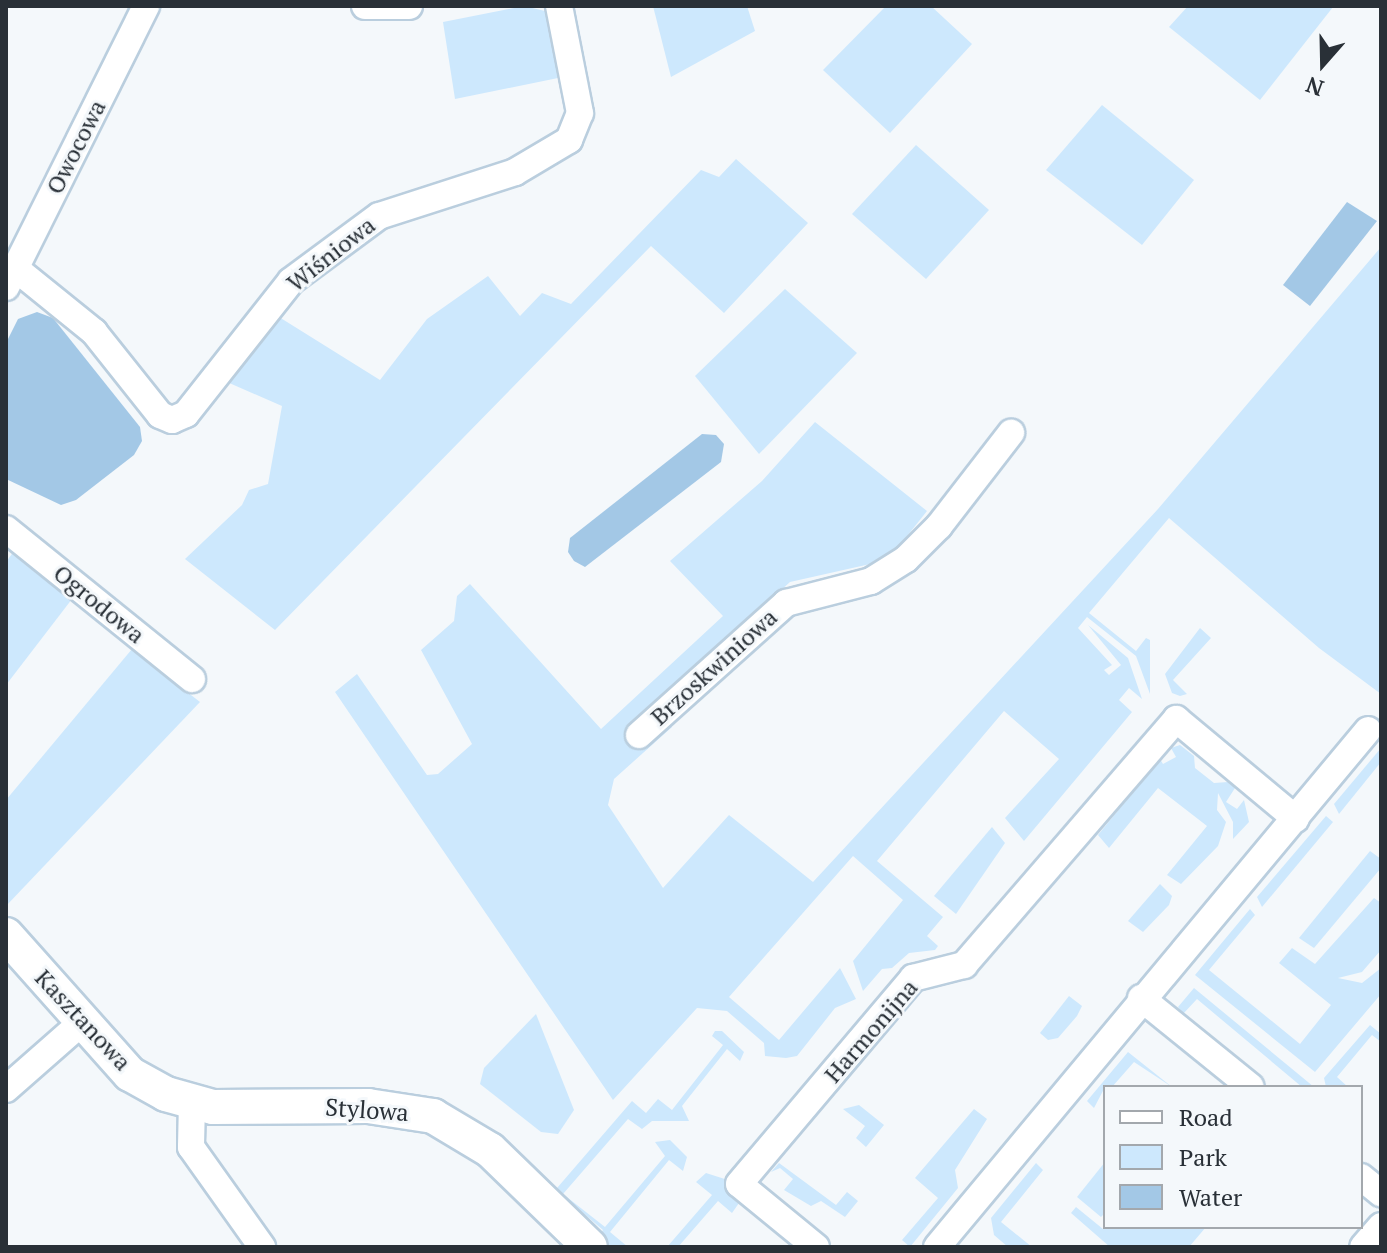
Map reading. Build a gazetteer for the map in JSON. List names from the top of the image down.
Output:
{
  "streets": {
    "street": [
      "Owocowa",
      "Wiśniowa",
      "Ogrodowa",
      "Brzoskwiniowa",
      "Kasztanowa",
      "Harmonijna",
      "Stylowa"
    ]
  },
  "crossings": [
    ["Owocowa", "Wiśniowa"],
    ["Kasztanowa", "Stylowa"]
  ],
  "legend": ["Road", "Park", "Water"],
  "north": "bottom"
}
